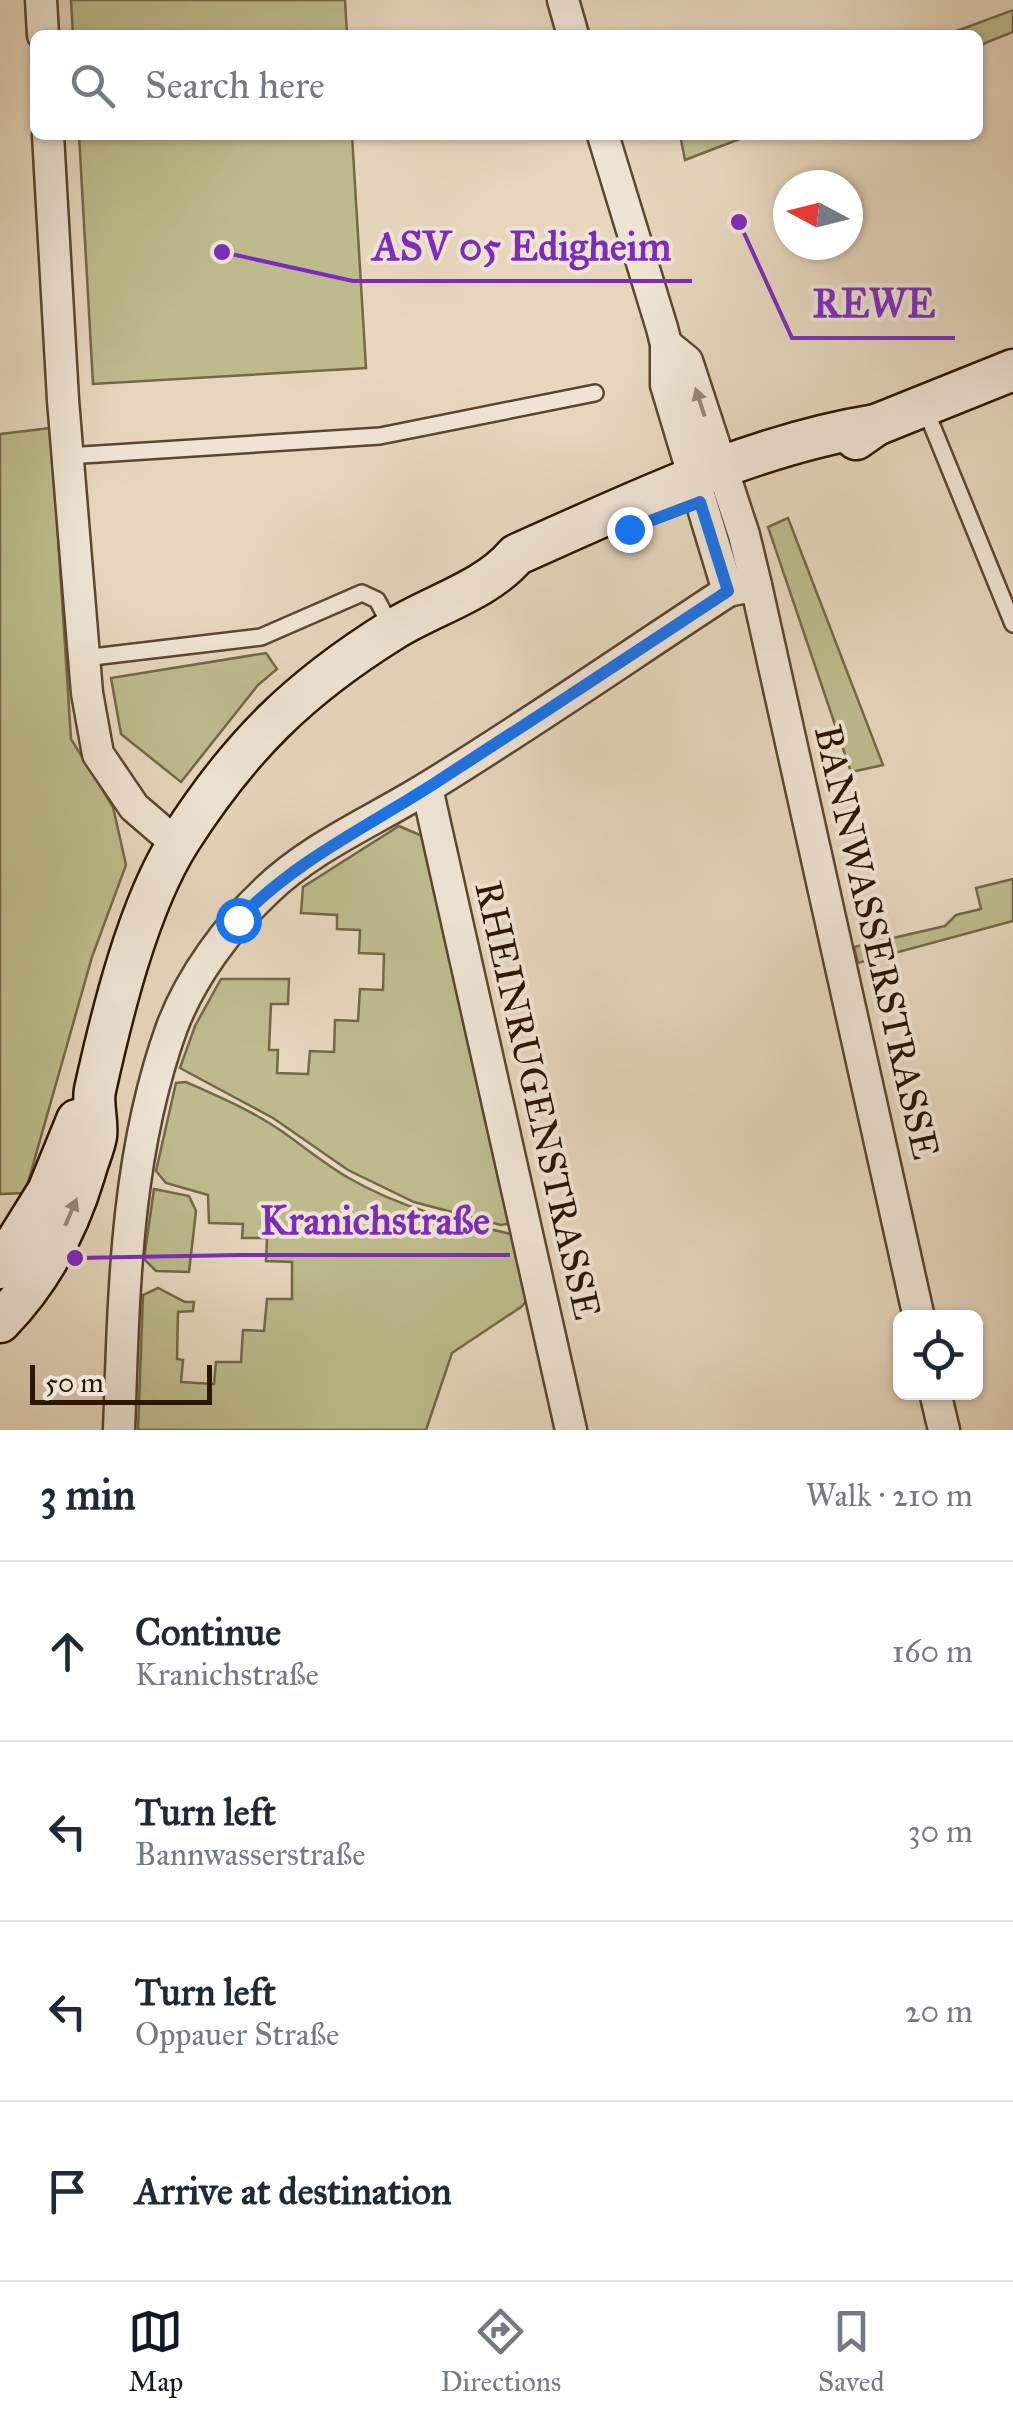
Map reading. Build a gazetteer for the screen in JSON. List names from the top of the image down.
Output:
{
  "streets": {
    "street": ["BANNWASSERSTRASSE", "RHEINRUGENSTRASSE"]
  },
  "places": ["REWE", "ASV 05 Edigheim", "Kranichstraße"],
  "scale_bar": "50 m",
  "north": "left",
  "page": {
    "search": "Search here",
    "scale": "50 m",
    "heading": ["3 min", "Walk · 210 m"],
    "list": [
      ["Continue", "Kranichstraße", "160 m"],
      ["Turn left", "Bannwasserstraße", "30 m"],
      ["Turn left", "Oppauer Straße", "20 m"],
      "Arrive at destination"
    ],
    "nav": ["Map", "Directions", "Saved"]
  }
}
